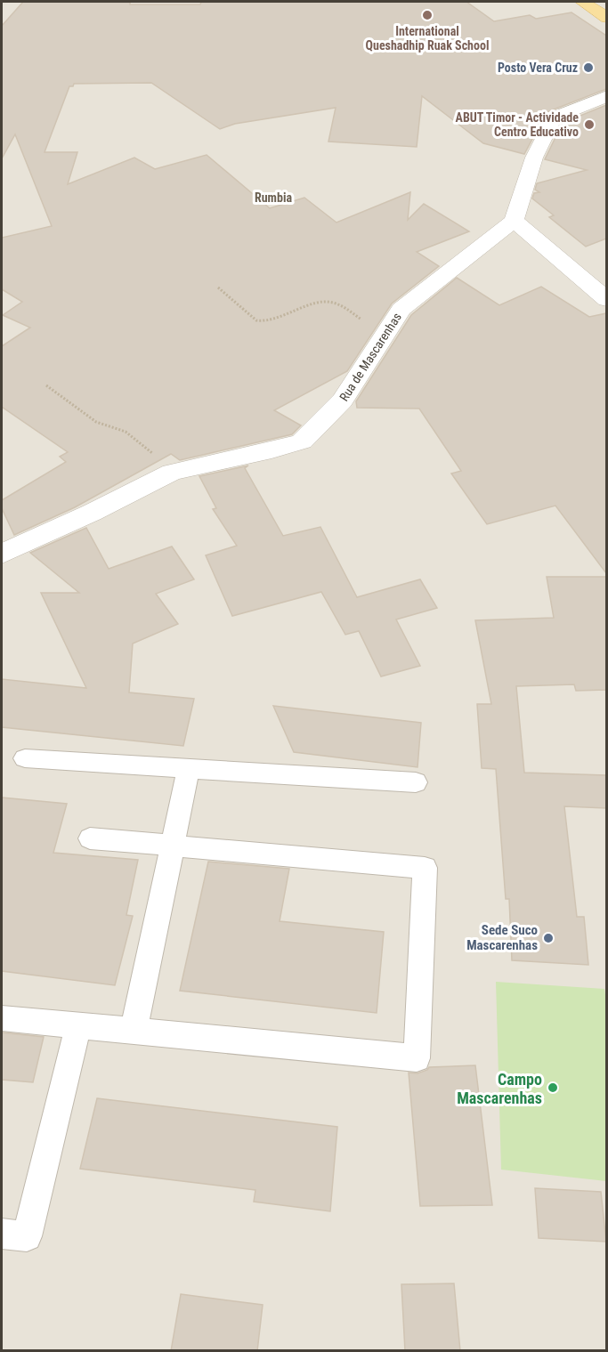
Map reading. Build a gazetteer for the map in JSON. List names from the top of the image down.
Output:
{
  "streets": {
    "street": ["Rua de Mascarenhas"]
  },
  "districts": ["Rumbia"],
  "places": [
    "International Queshadhip Ruak School",
    "Posto Vera Cruz",
    "ABUT Timor - Actividade Centro Educativo",
    "Sede Suco Mascarenhas",
    "Campo Mascarenhas"
  ]
}
